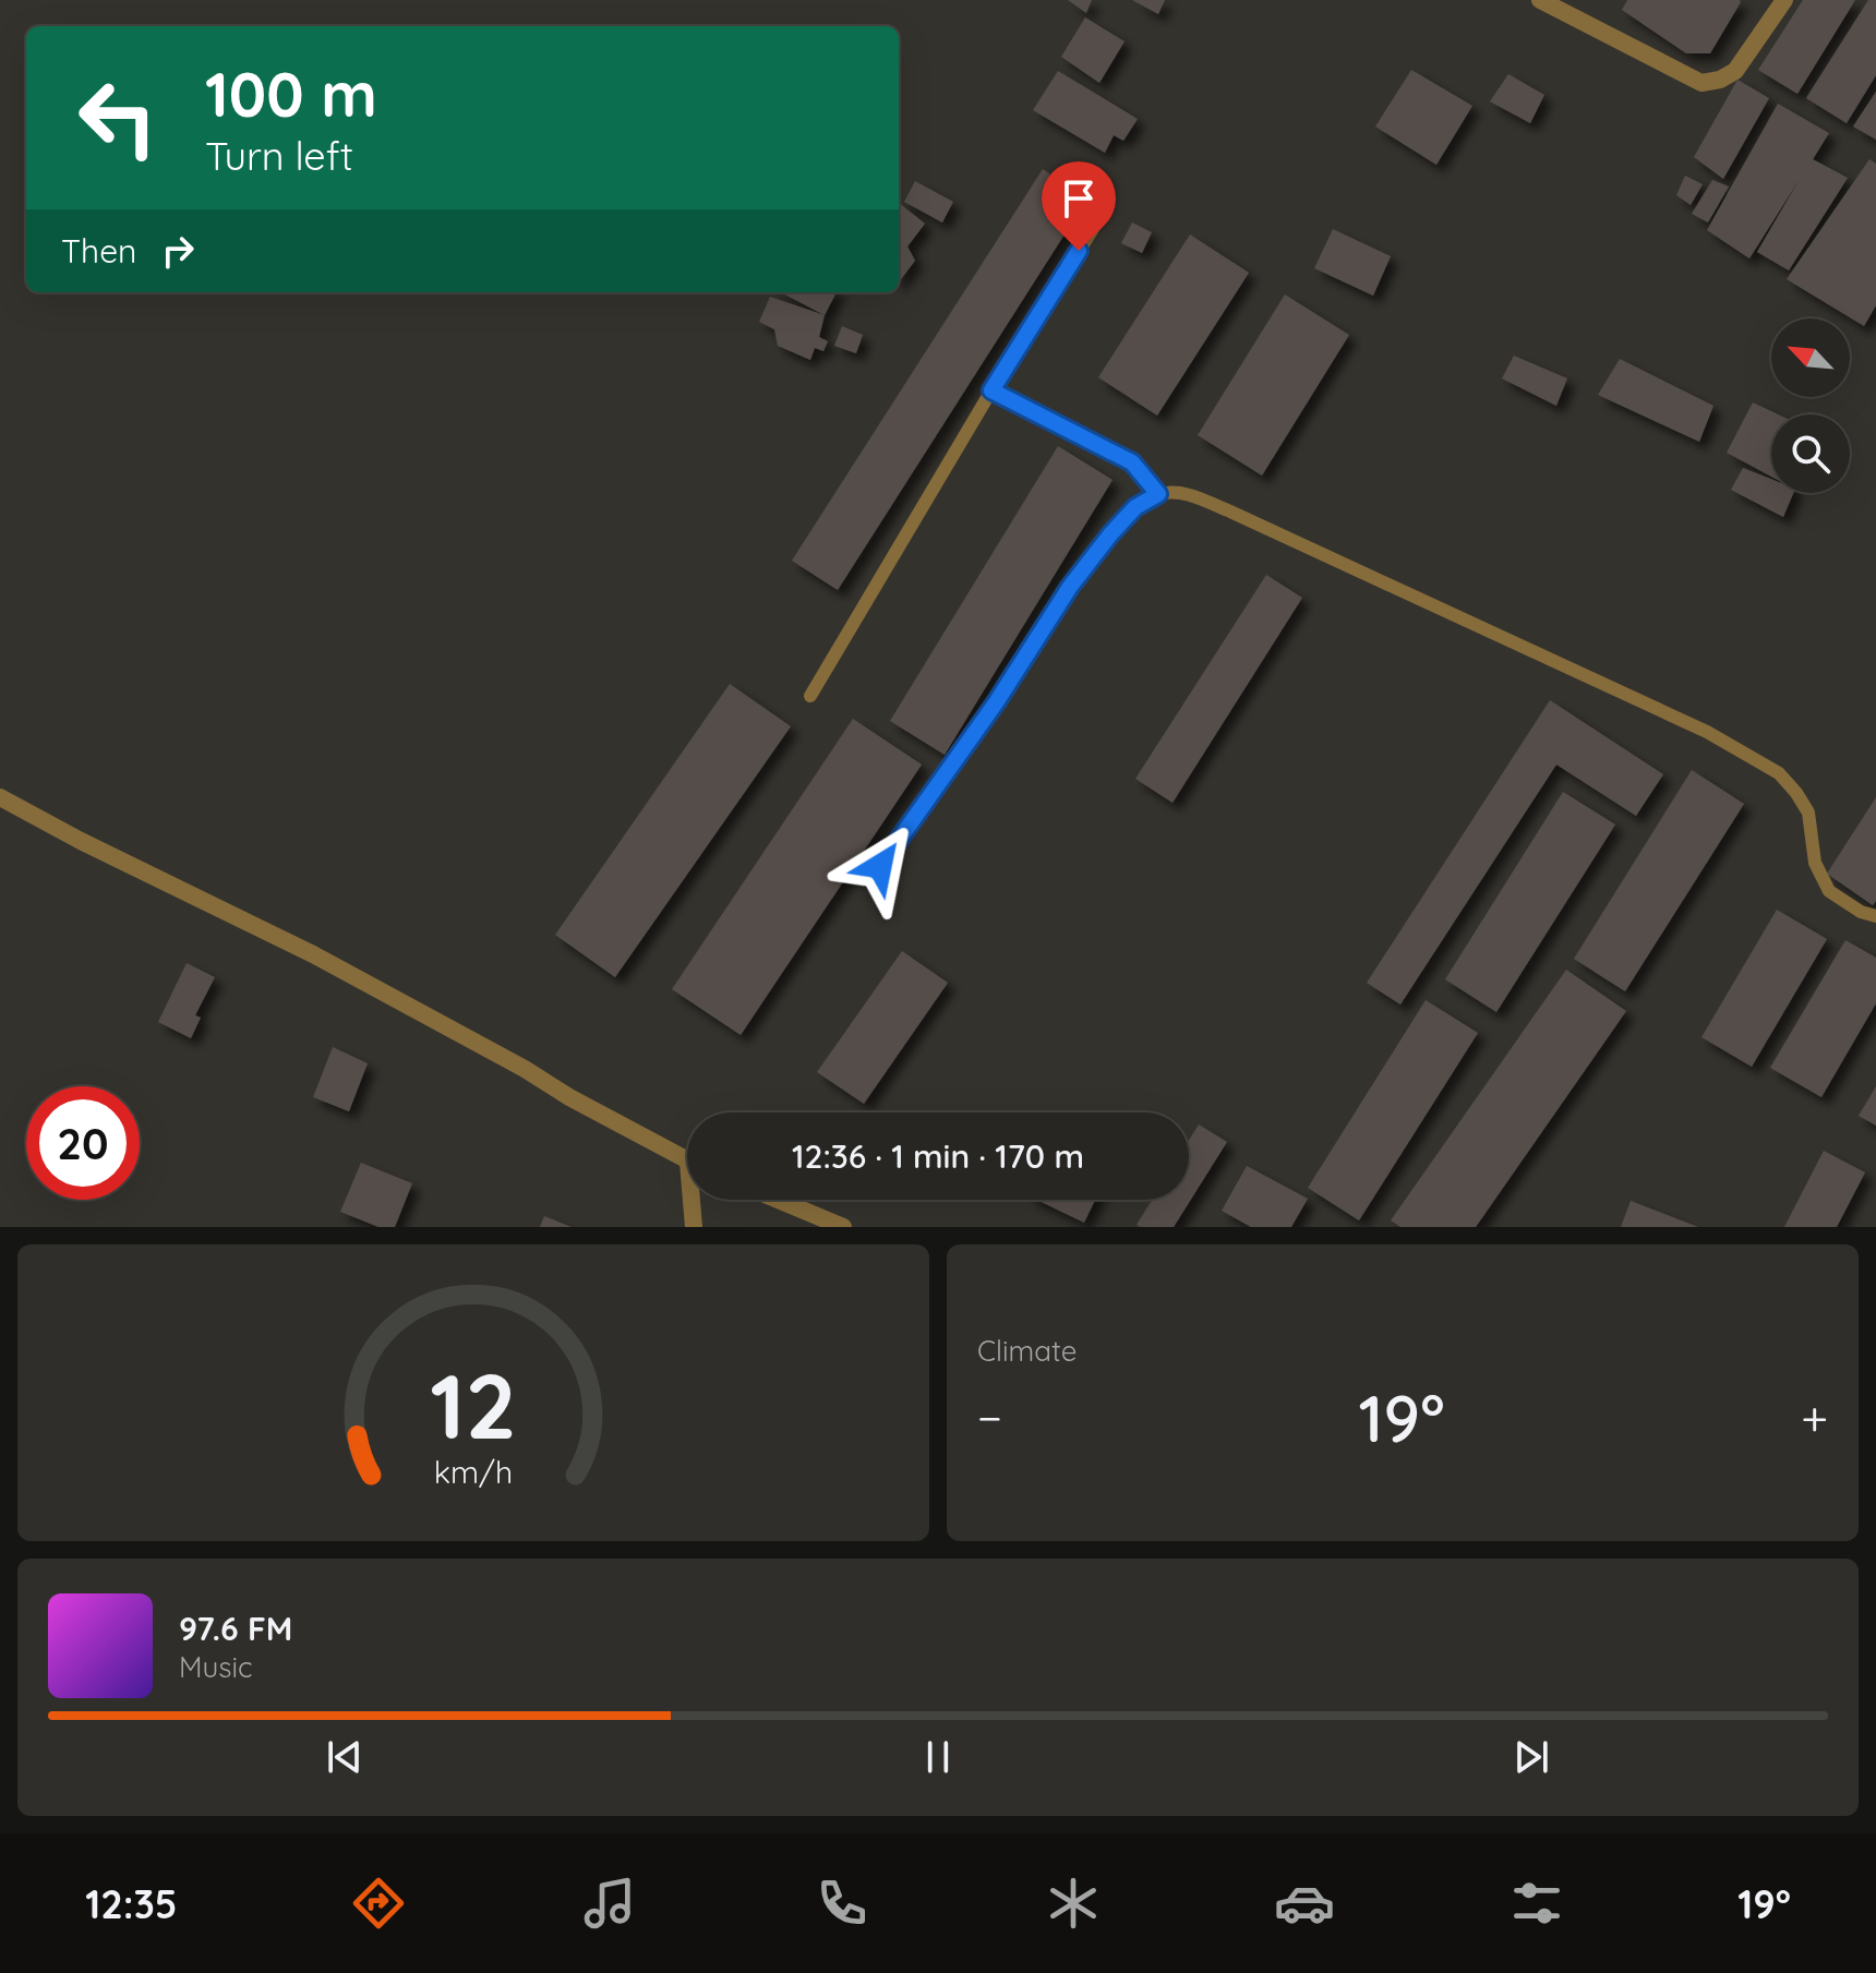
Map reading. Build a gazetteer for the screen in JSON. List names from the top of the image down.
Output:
{
  "north": "top left",
  "page": {
    "turn": ["100 m", "Turn left"],
    "then": "Then",
    "limit": "20",
    "trip": "12:36 · 1 min · 170 m",
    "tile": "Climate",
    "heat": ["−", "19°", "+"],
    "song": ["97.6 FM", "Music"],
    "tabs": ["12:35", "19°"],
    "gauge": ["12", "km/h"]
  }
}
